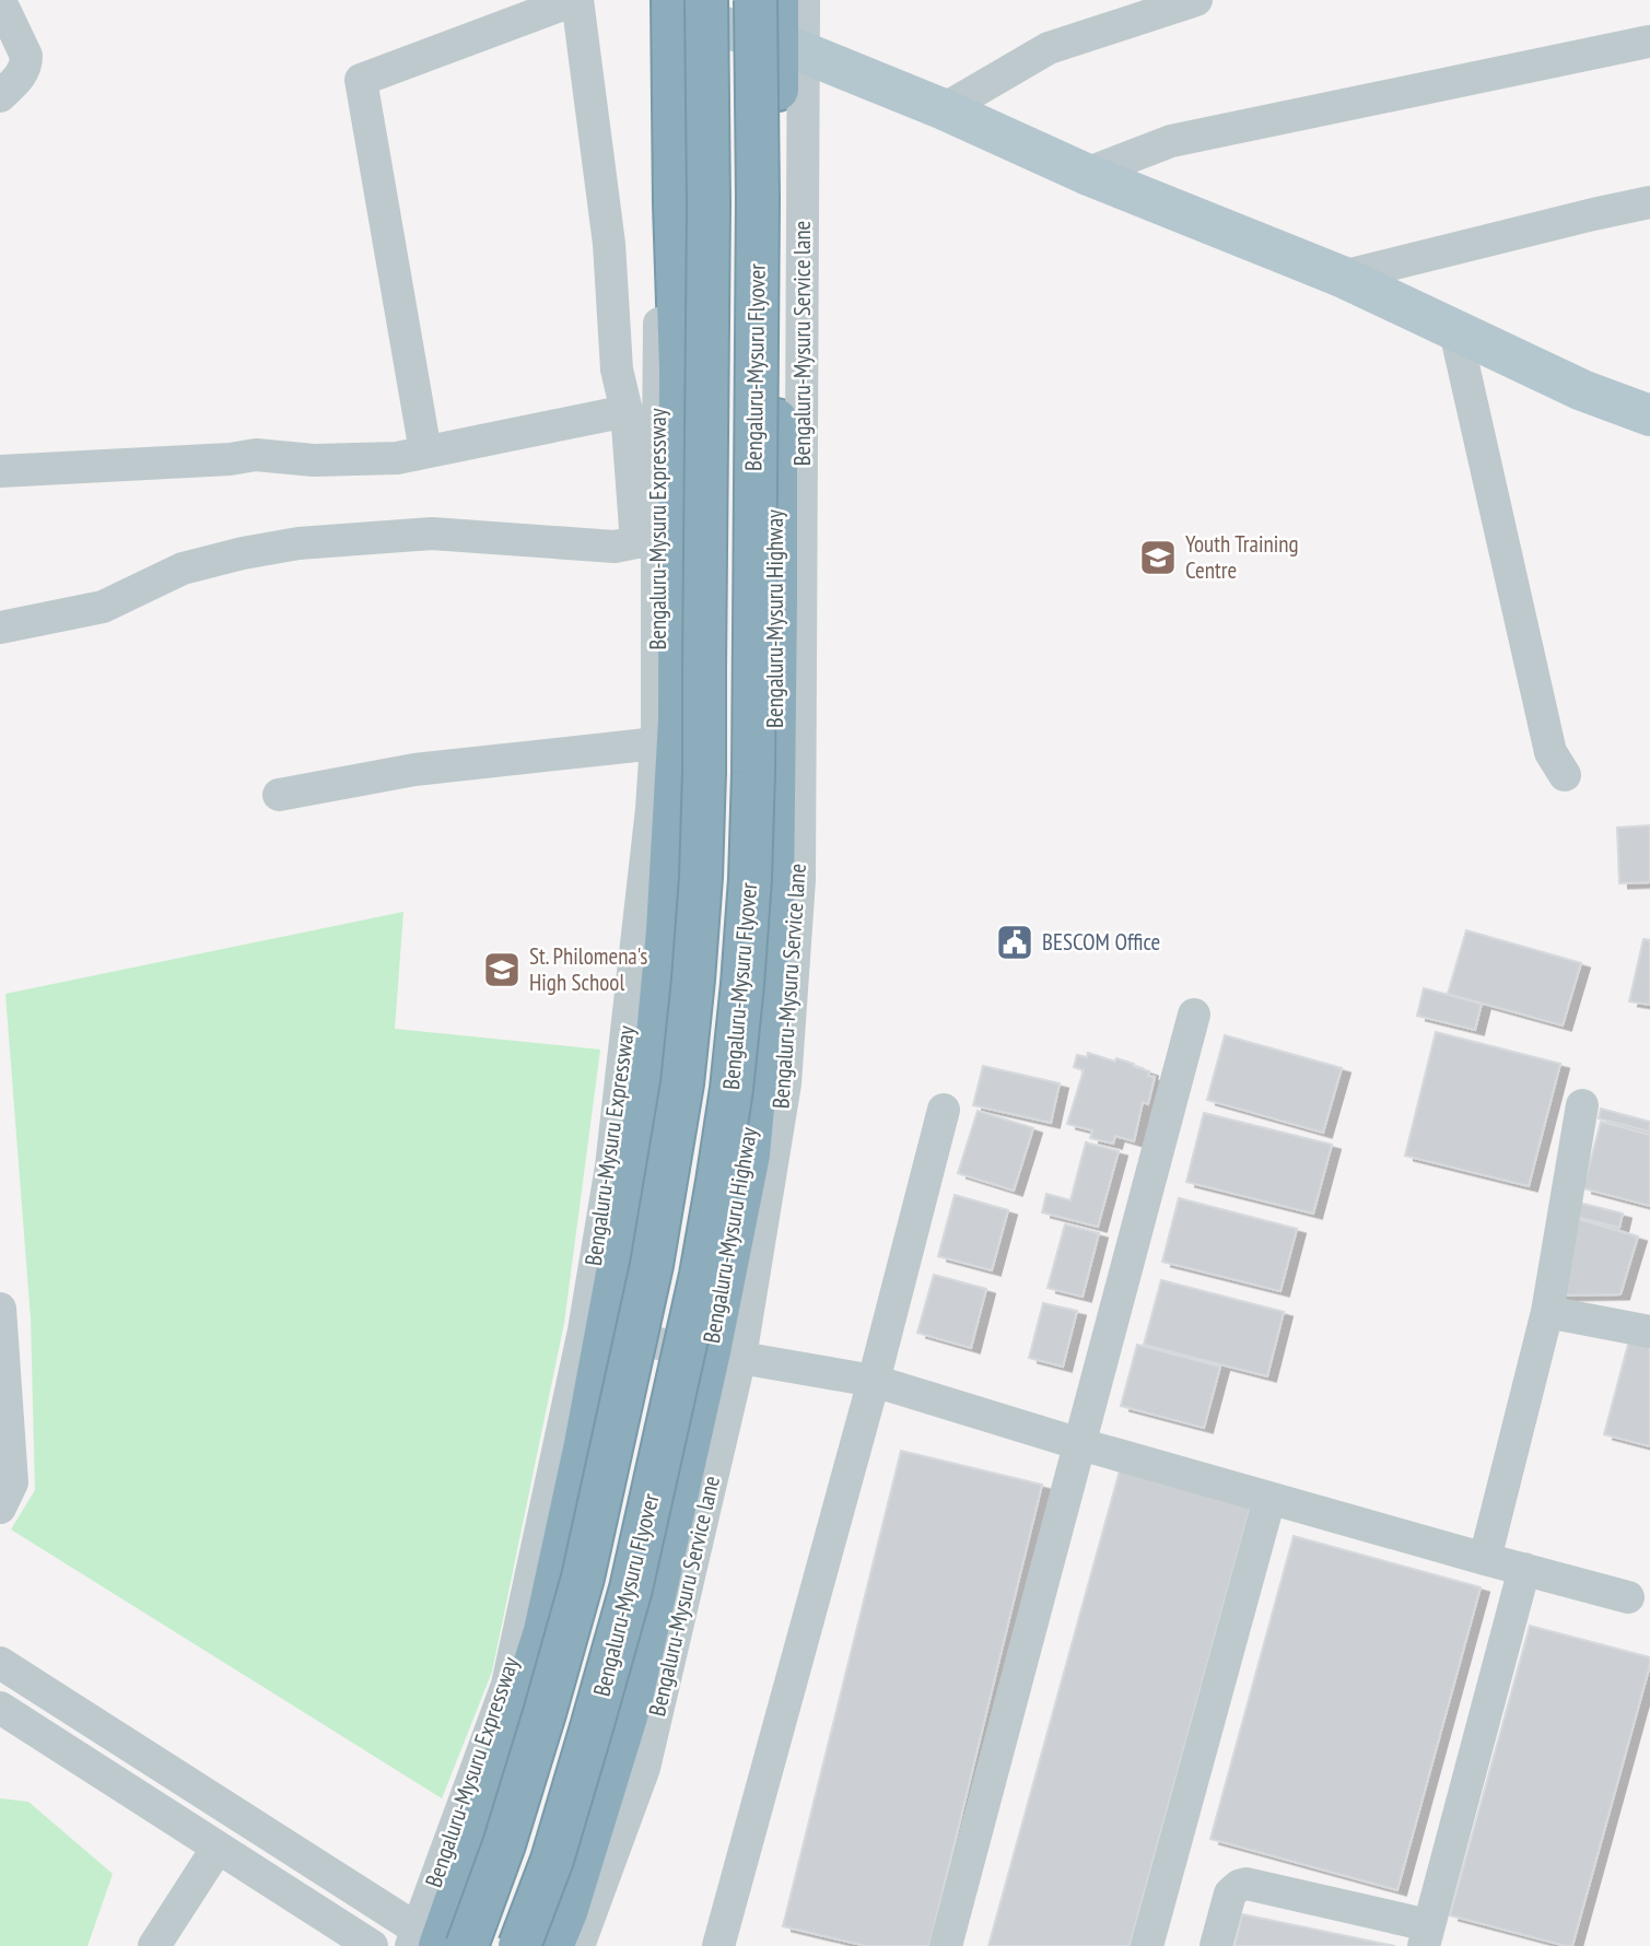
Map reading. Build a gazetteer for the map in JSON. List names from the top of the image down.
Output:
{
  "streets": {
    "highway": ["Bengaluru-Mysuru Flyover", "Bengaluru-Mysuru Expressway", "Bengaluru-Mysuru Highway"],
    "street": ["Bengaluru-Mysuru Service lane"]
  },
  "crossings": [
    ["Bengaluru-Mysuru Service lane", "Bengaluru-Mysuru Highway"]
  ],
  "places": {
    "school or university": ["Youth Training Centre", "St. Philomena's High School"],
    "public building": ["BESCOM Office"]
  }
}
